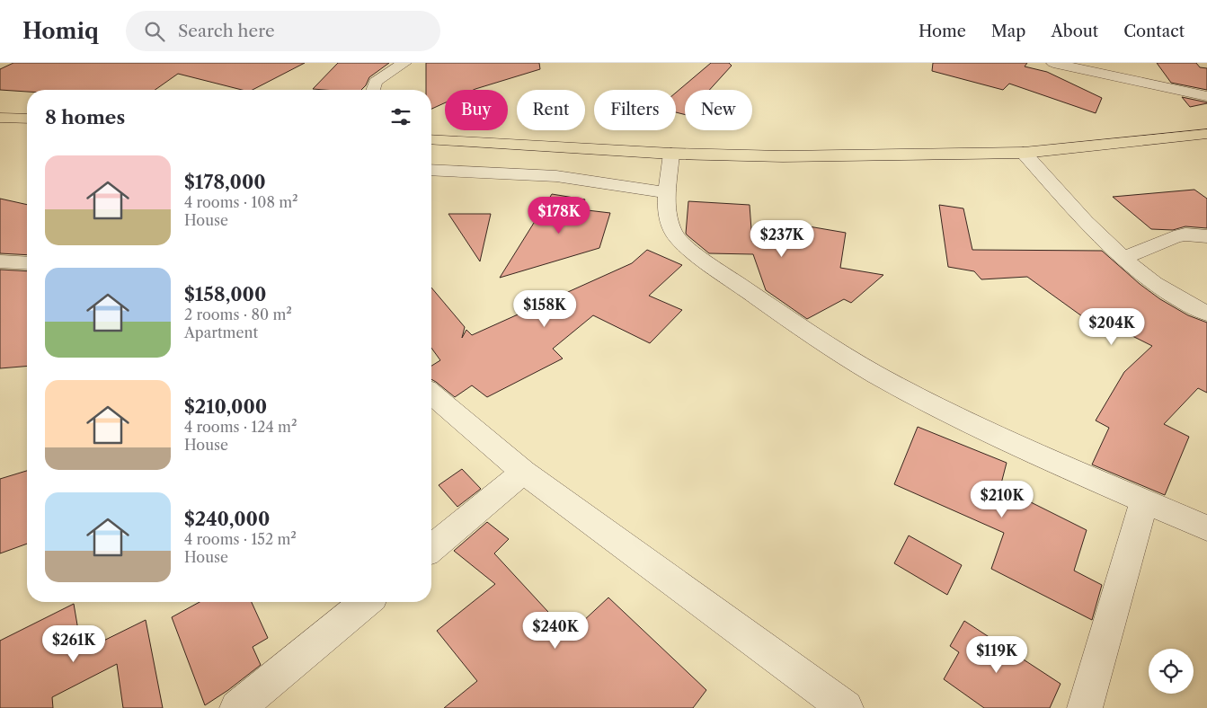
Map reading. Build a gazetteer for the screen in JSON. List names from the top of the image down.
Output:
{
  "page": {
    "header": "Homiq",
    "search": "Search here",
    "nav": [
      "Home",
      "Map",
      "About",
      "Contact"
    ],
    "chip": [
      "Buy",
      "Rent",
      "Filters",
      "New"
    ],
    "heading": "8 homes",
    "list": [
      {
        "name": "$178,000",
        "note": "4 rooms · 108 m² · House"
      },
      {
        "name": "$158,000",
        "note": "2 rooms · 80 m² · Apartment"
      },
      {
        "name": "$210,000",
        "note": "4 rooms · 124 m² · House"
      },
      {
        "name": "$240,000",
        "note": "4 rooms · 152 m² · House"
      }
    ],
    "price": [
      "$178K",
      "$237K",
      "$158K",
      "$204K",
      "$210K",
      "$240K",
      "$261K",
      "$119K"
    ]
  }
}
